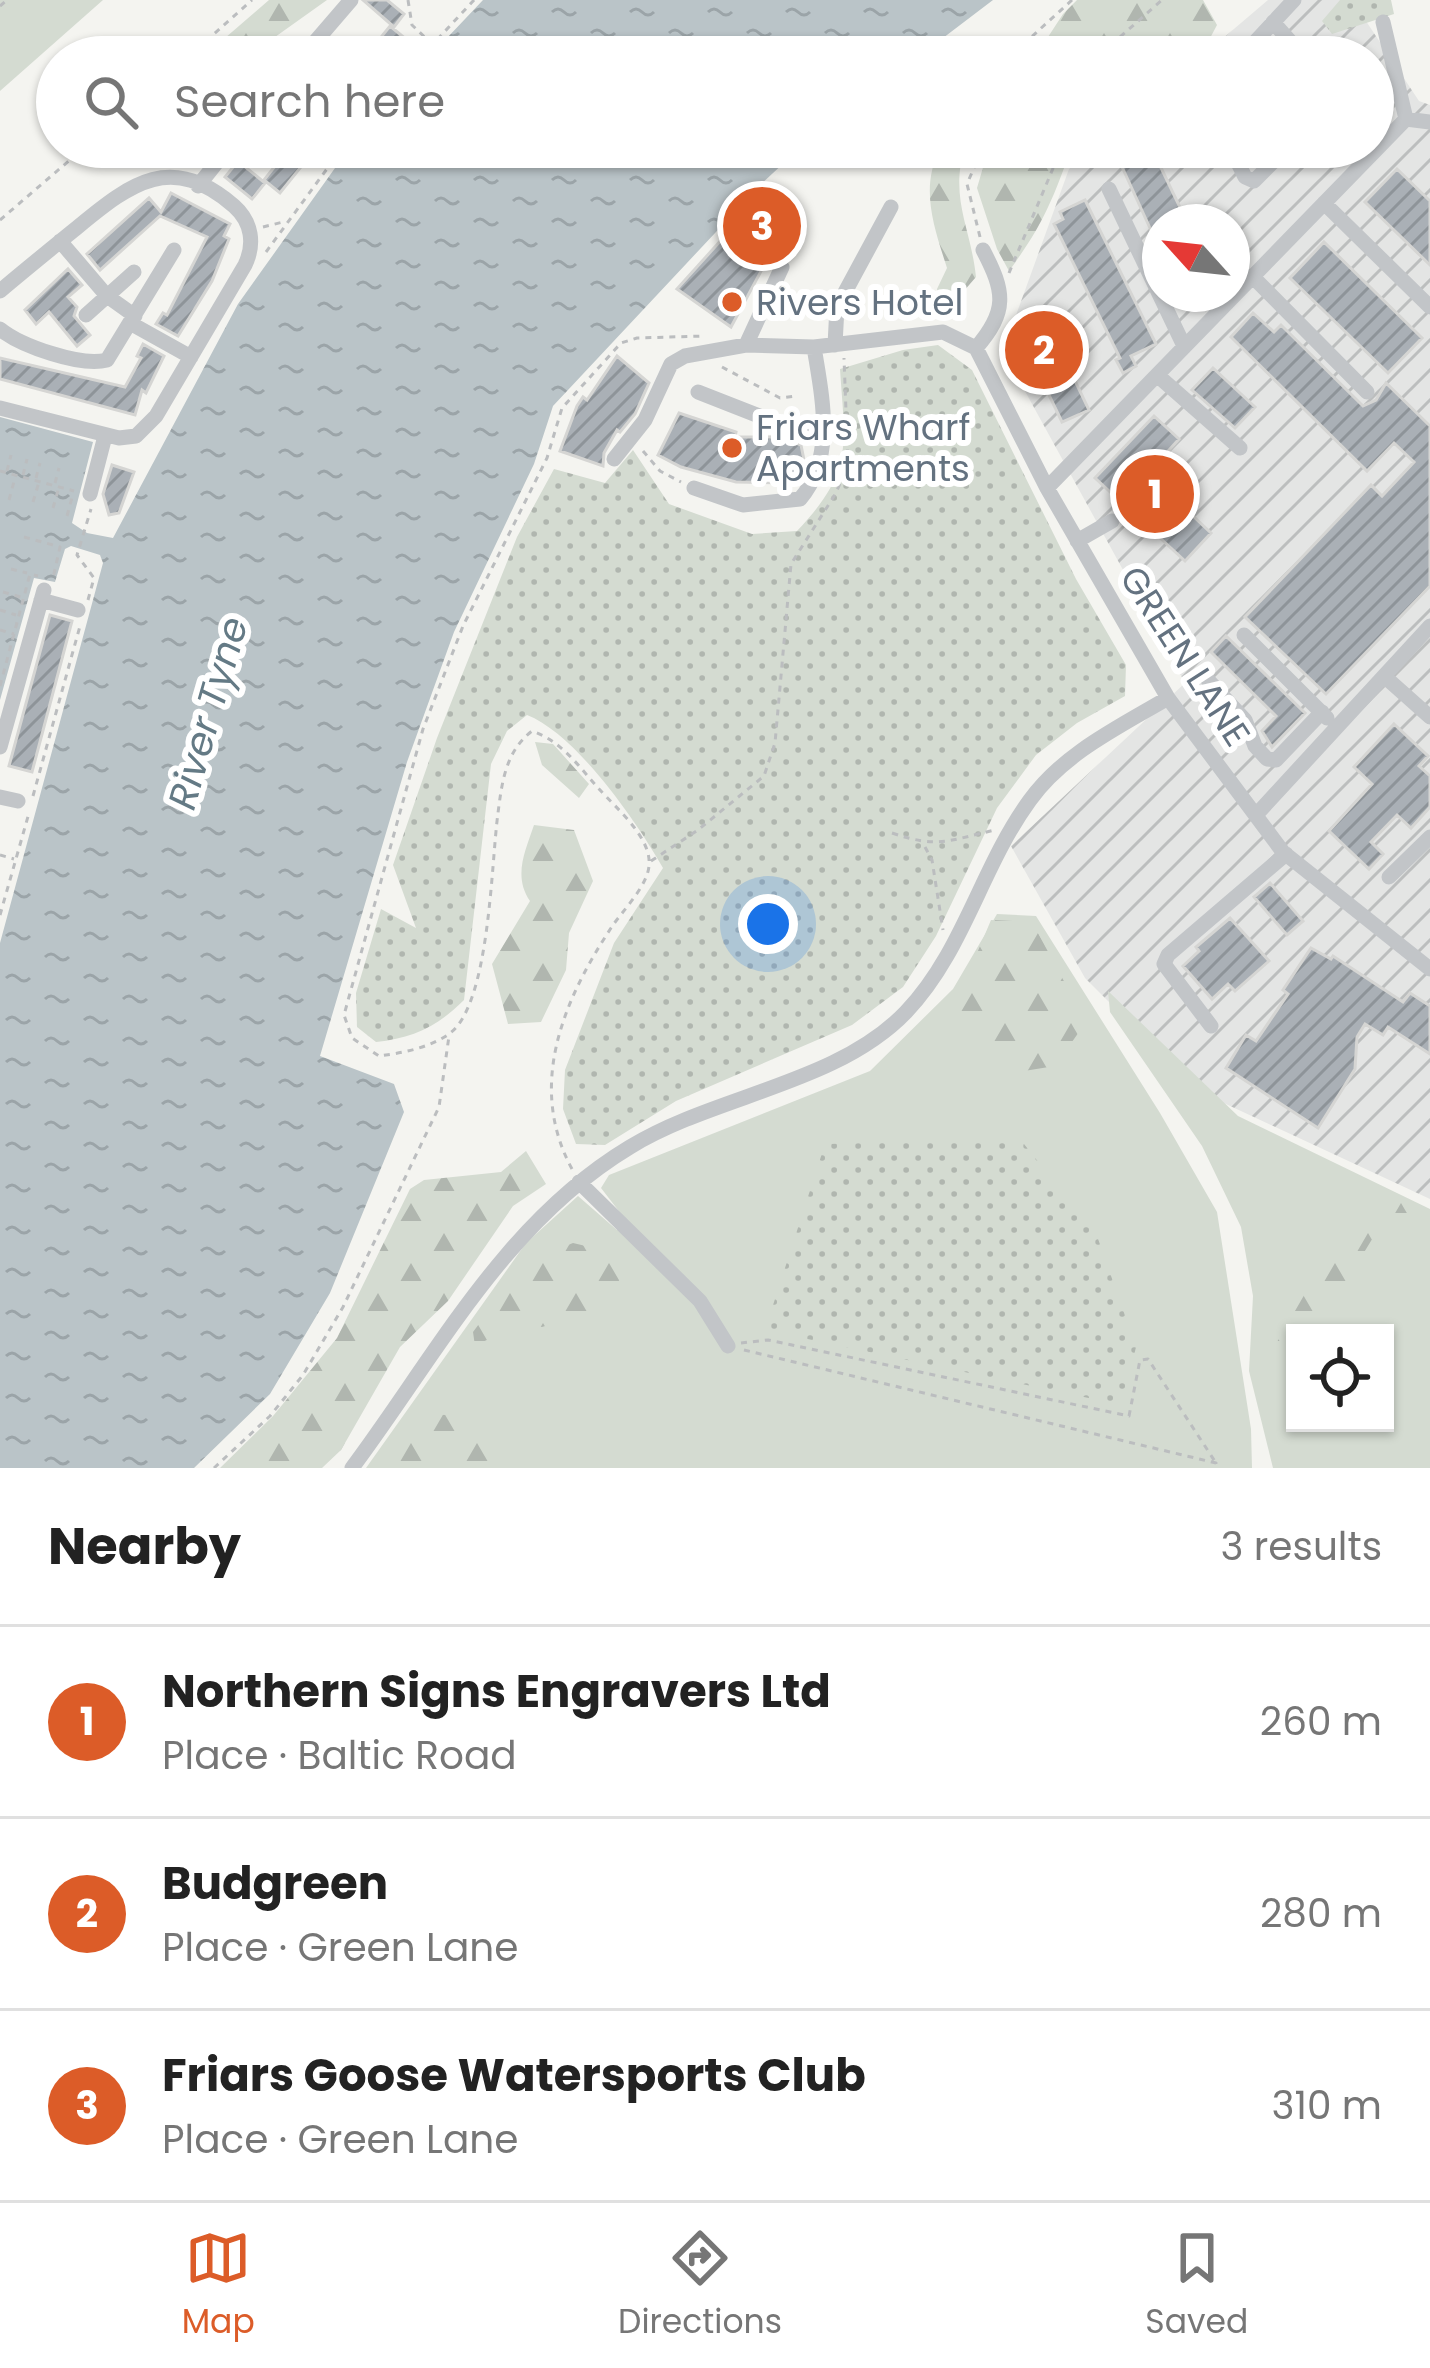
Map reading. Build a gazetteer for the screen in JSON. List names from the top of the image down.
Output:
{
  "streets": {
    "street": ["GREEN LANE"]
  },
  "water": ["River Tyne"],
  "places": ["Rivers Hotel", "Friars Wharf Apartments"],
  "north": "top left",
  "page": {
    "search": "Search here",
    "pins": ["3", "2", "1"],
    "heading": ["Nearby", "3 results"],
    "list": [
      {
        "mark": "1",
        "name": "Northern Signs Engravers Ltd",
        "note": "Place · Baltic Road",
        "value": "260 m"
      },
      {
        "mark": "2",
        "name": "Budgreen",
        "note": "Place · Green Lane",
        "value": "280 m"
      },
      {
        "mark": "3",
        "name": "Friars Goose Watersports Club",
        "note": "Place · Green Lane",
        "value": "310 m"
      }
    ],
    "nav": ["Map", "Directions", "Saved"]
  }
}
